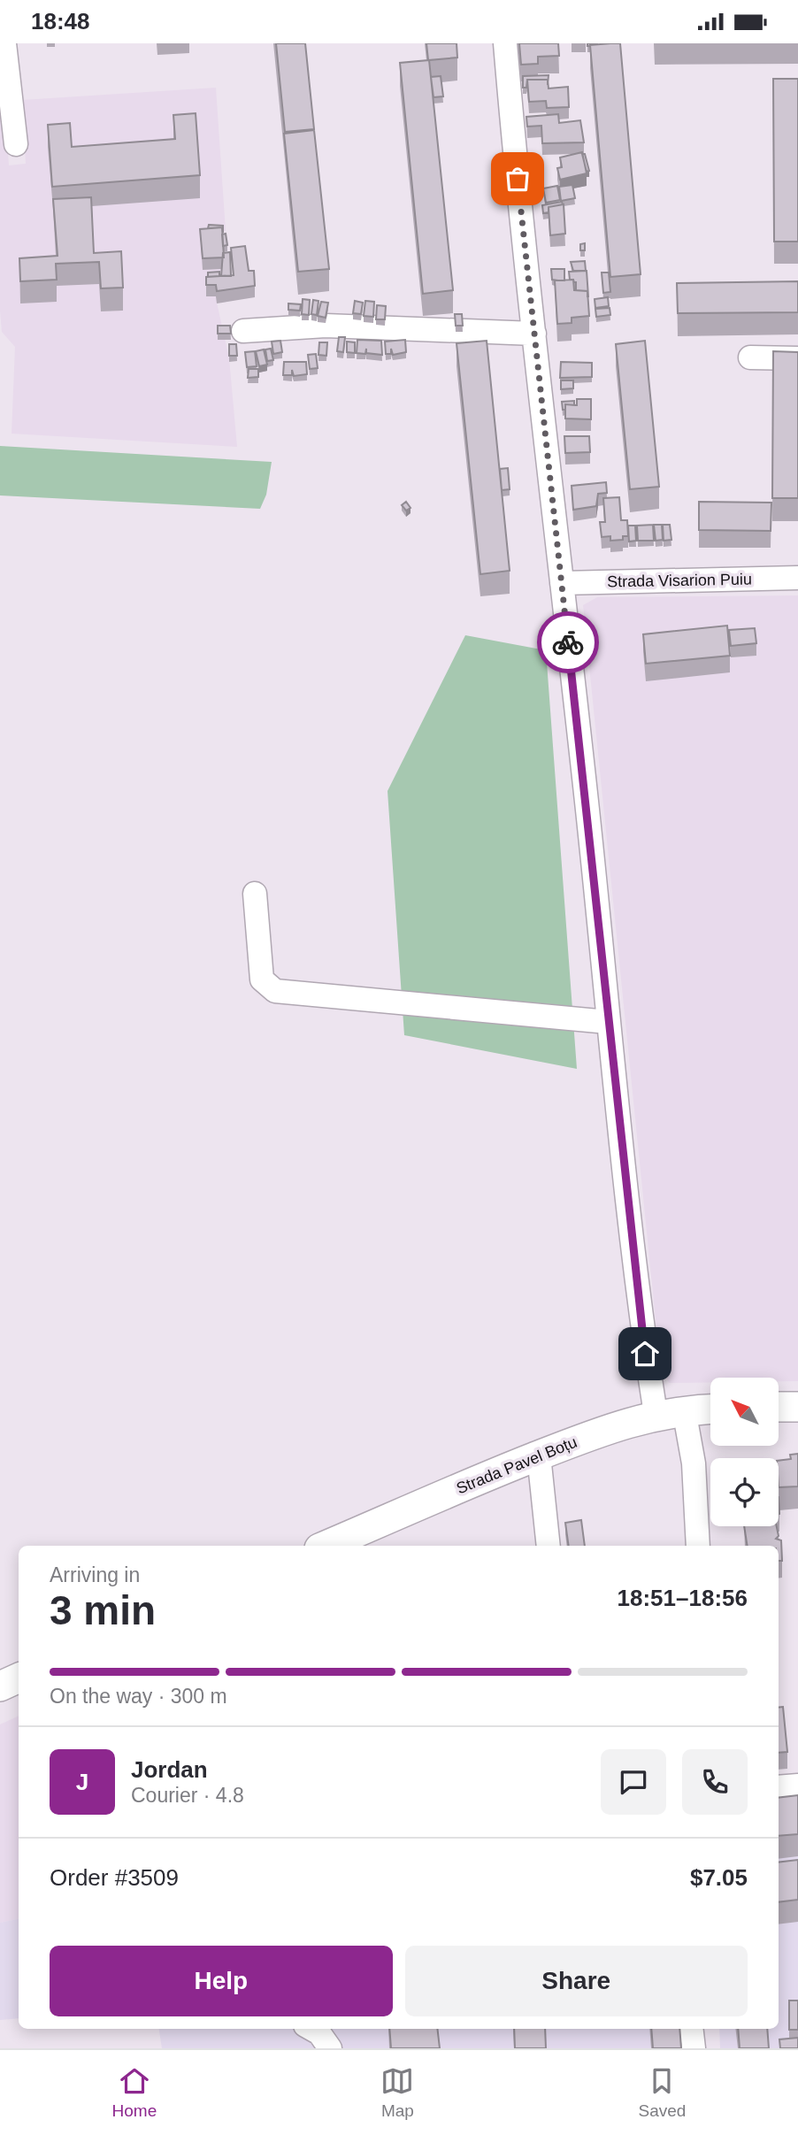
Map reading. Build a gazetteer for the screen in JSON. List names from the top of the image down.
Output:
{
  "streets": {
    "main road": ["Strada Pavel Boțu"],
    "street": ["Strada Visarion Puiu"]
  },
  "north": "top left",
  "page": {
    "status": "18:48",
    "heading": ["3 min", "Arriving in", "18:51–18:56"],
    "panel": [
      "Jordan",
      "Courier · 4.8",
      "Order #3509",
      "$7.05"
    ],
    "bar": "On the way · 300 m",
    "round": "J",
    "buttons": ["Help", "Share"],
    "tabs": ["Home", "Map", "Saved"]
  }
}
